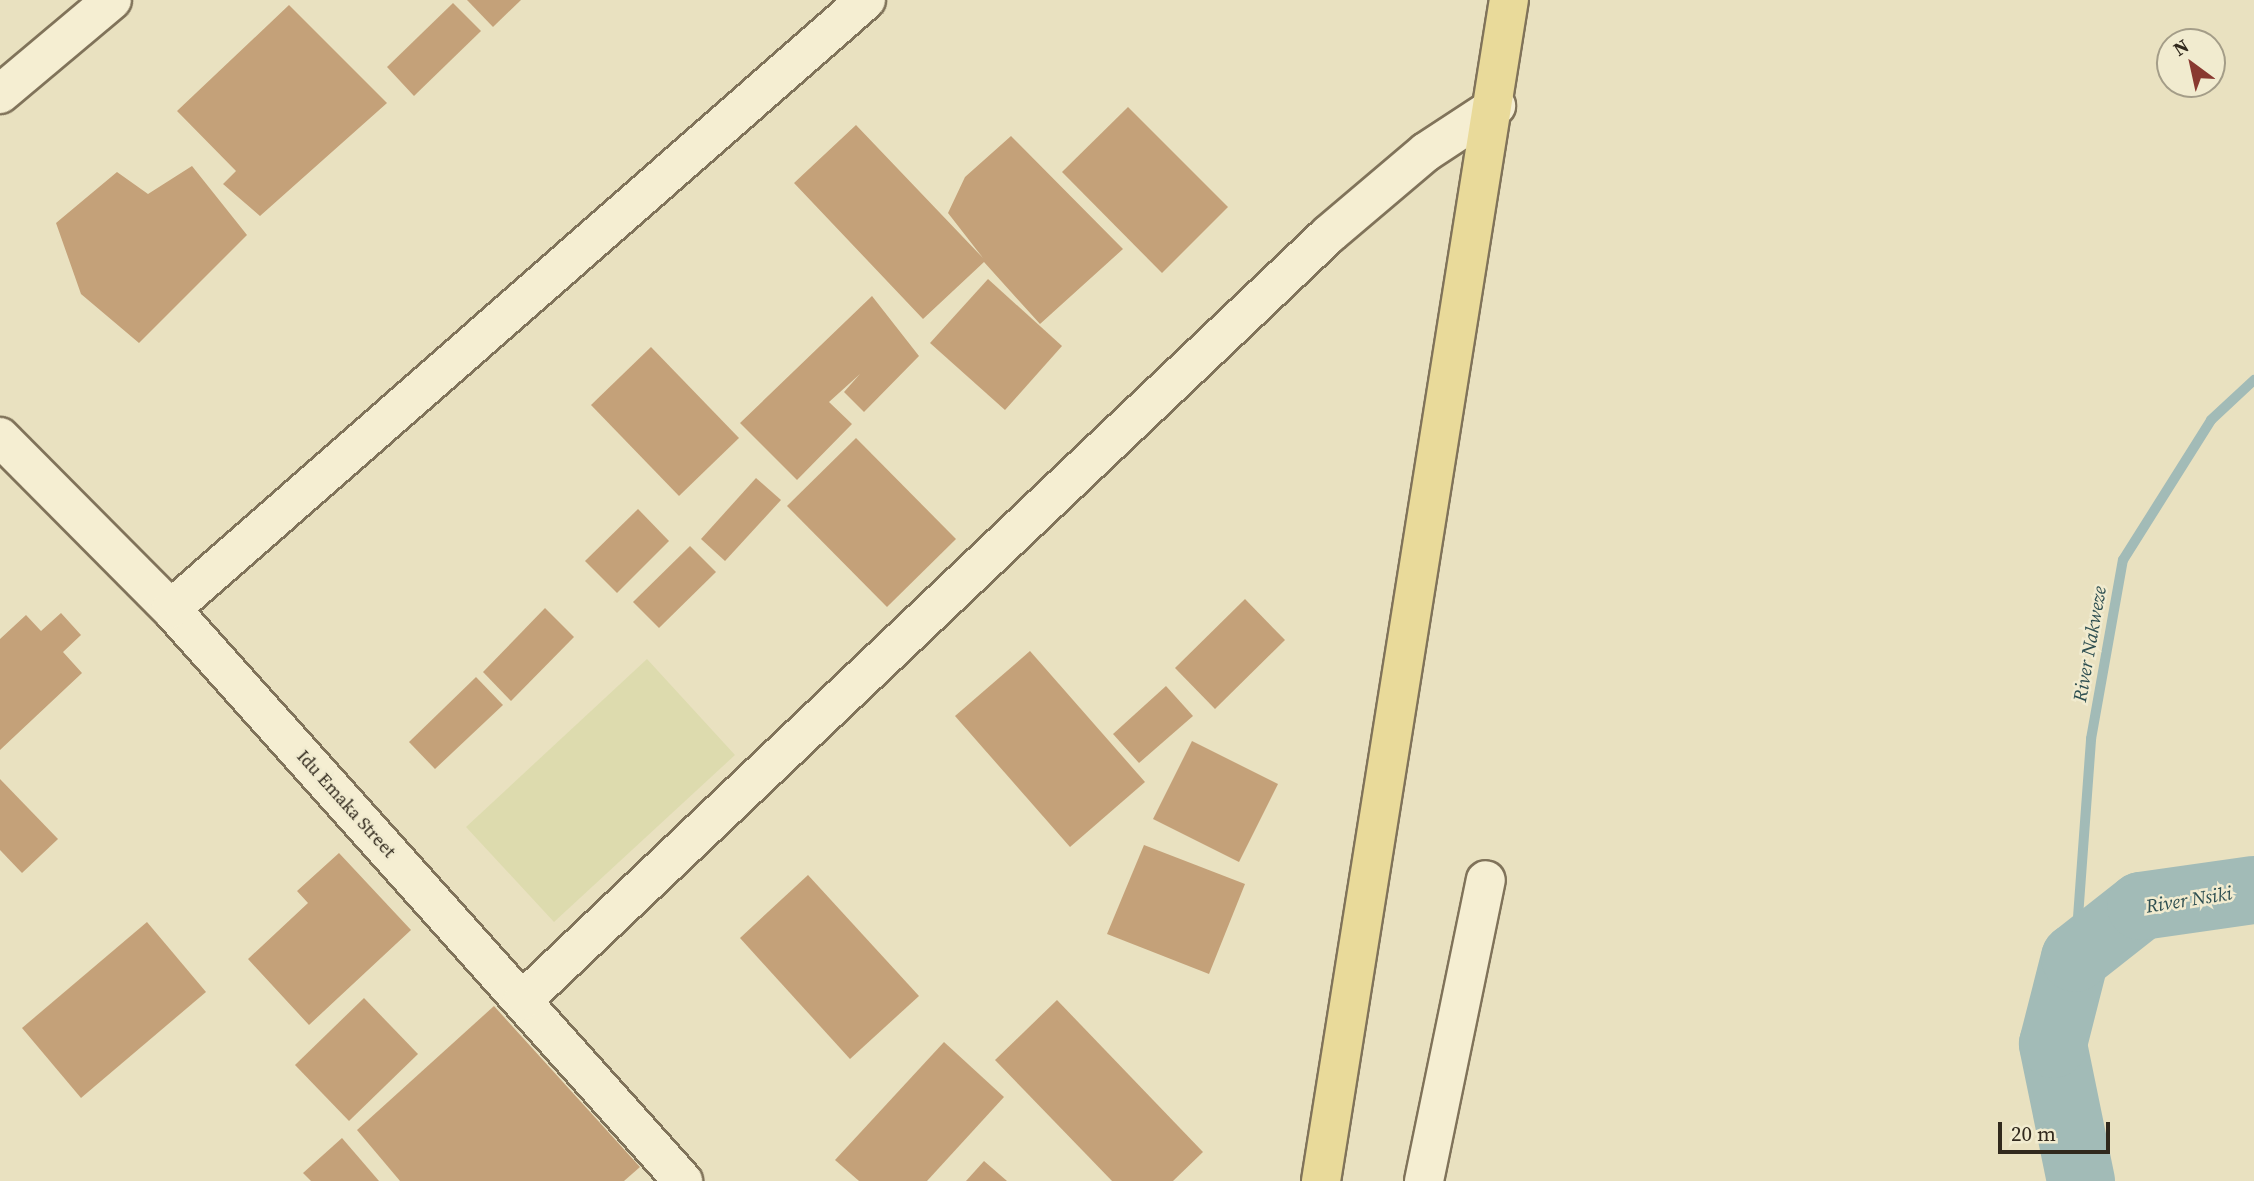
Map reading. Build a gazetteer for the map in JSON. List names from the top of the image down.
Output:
{
  "streets": {
    "street": ["Idu Emaka Street"]
  },
  "water": ["River Nakweze", "River Nsiki"],
  "scale_bar": "20 m",
  "north": "top left"
}
